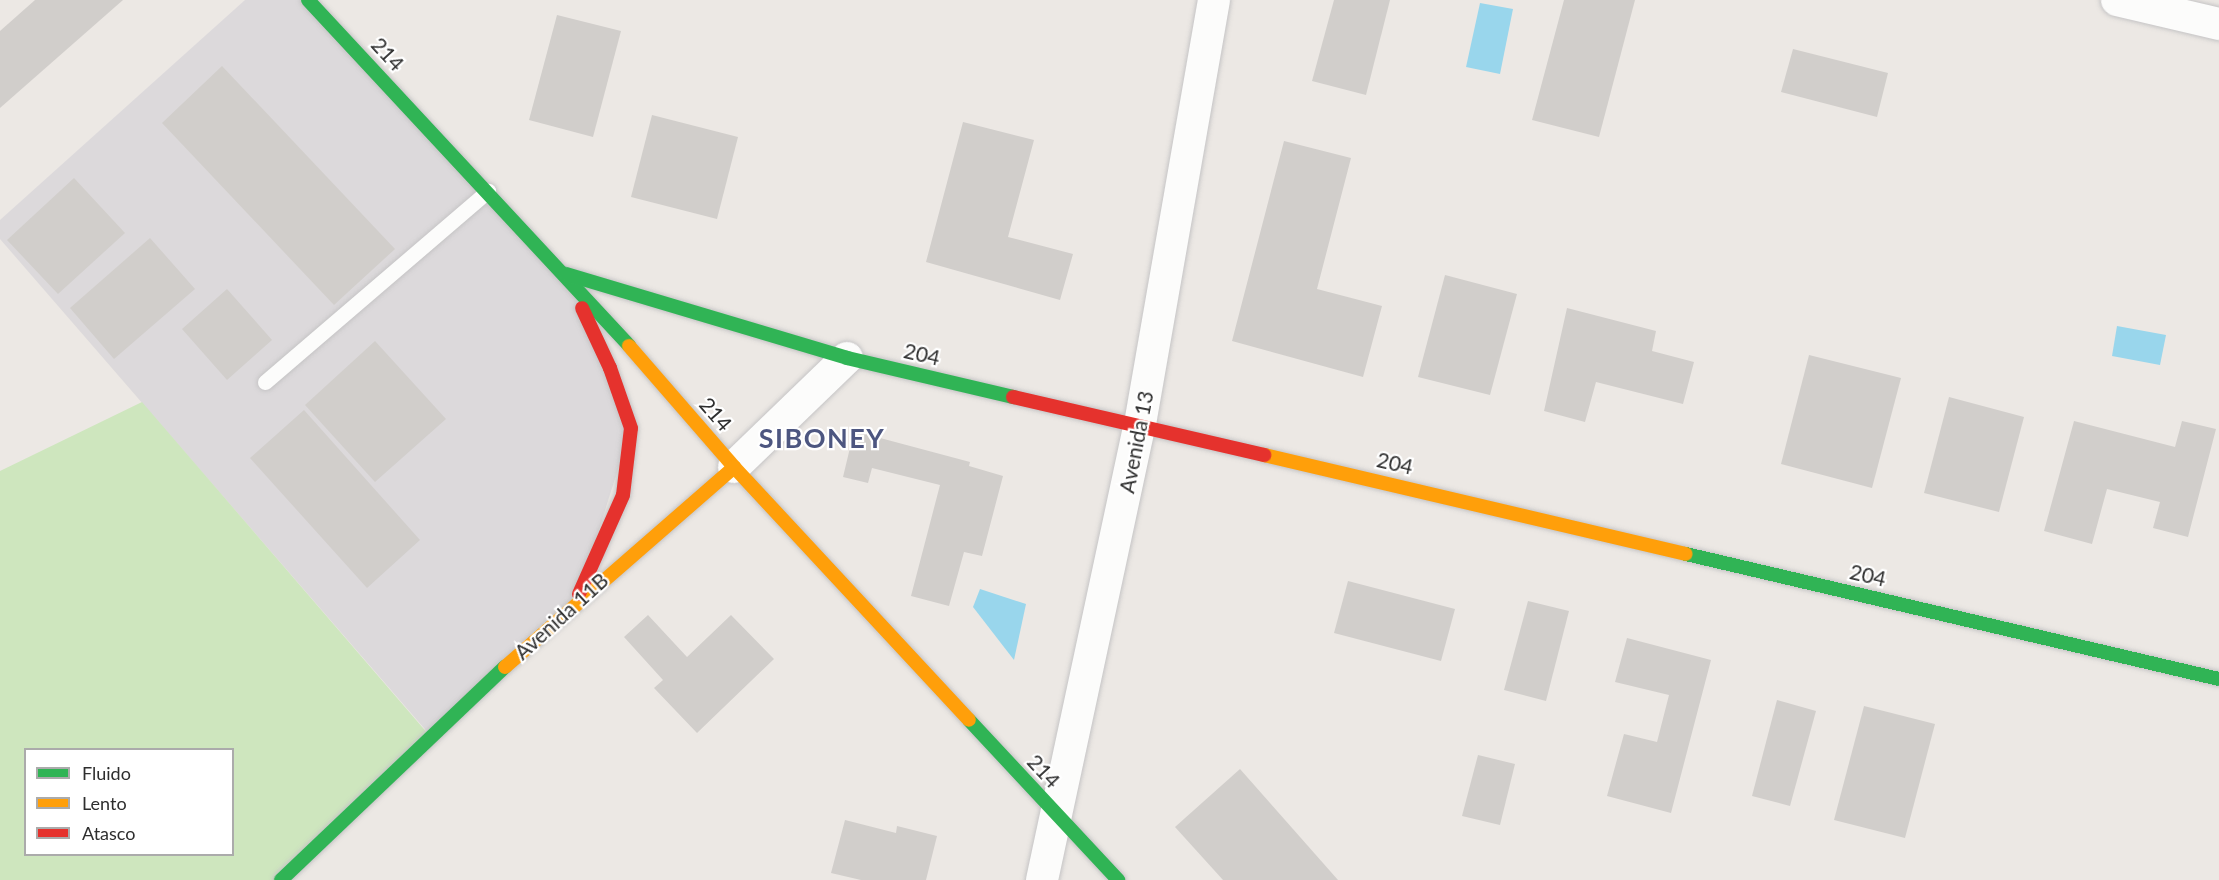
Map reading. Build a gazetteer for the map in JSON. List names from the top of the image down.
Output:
{
  "streets": {
    "street": [
      "214",
      "204",
      "Avenida 13",
      "Avenida 11B"
    ]
  },
  "crossings": [
    ["214", "204"],
    ["214", "Avenida 13"],
    ["214", "Avenida 11B"],
    ["204", "Avenida 13"],
    ["204", "Avenida 11B"]
  ],
  "districts": ["SIBONEY"],
  "legend": ["Fluido", "Lento", "Atasco"]
}
